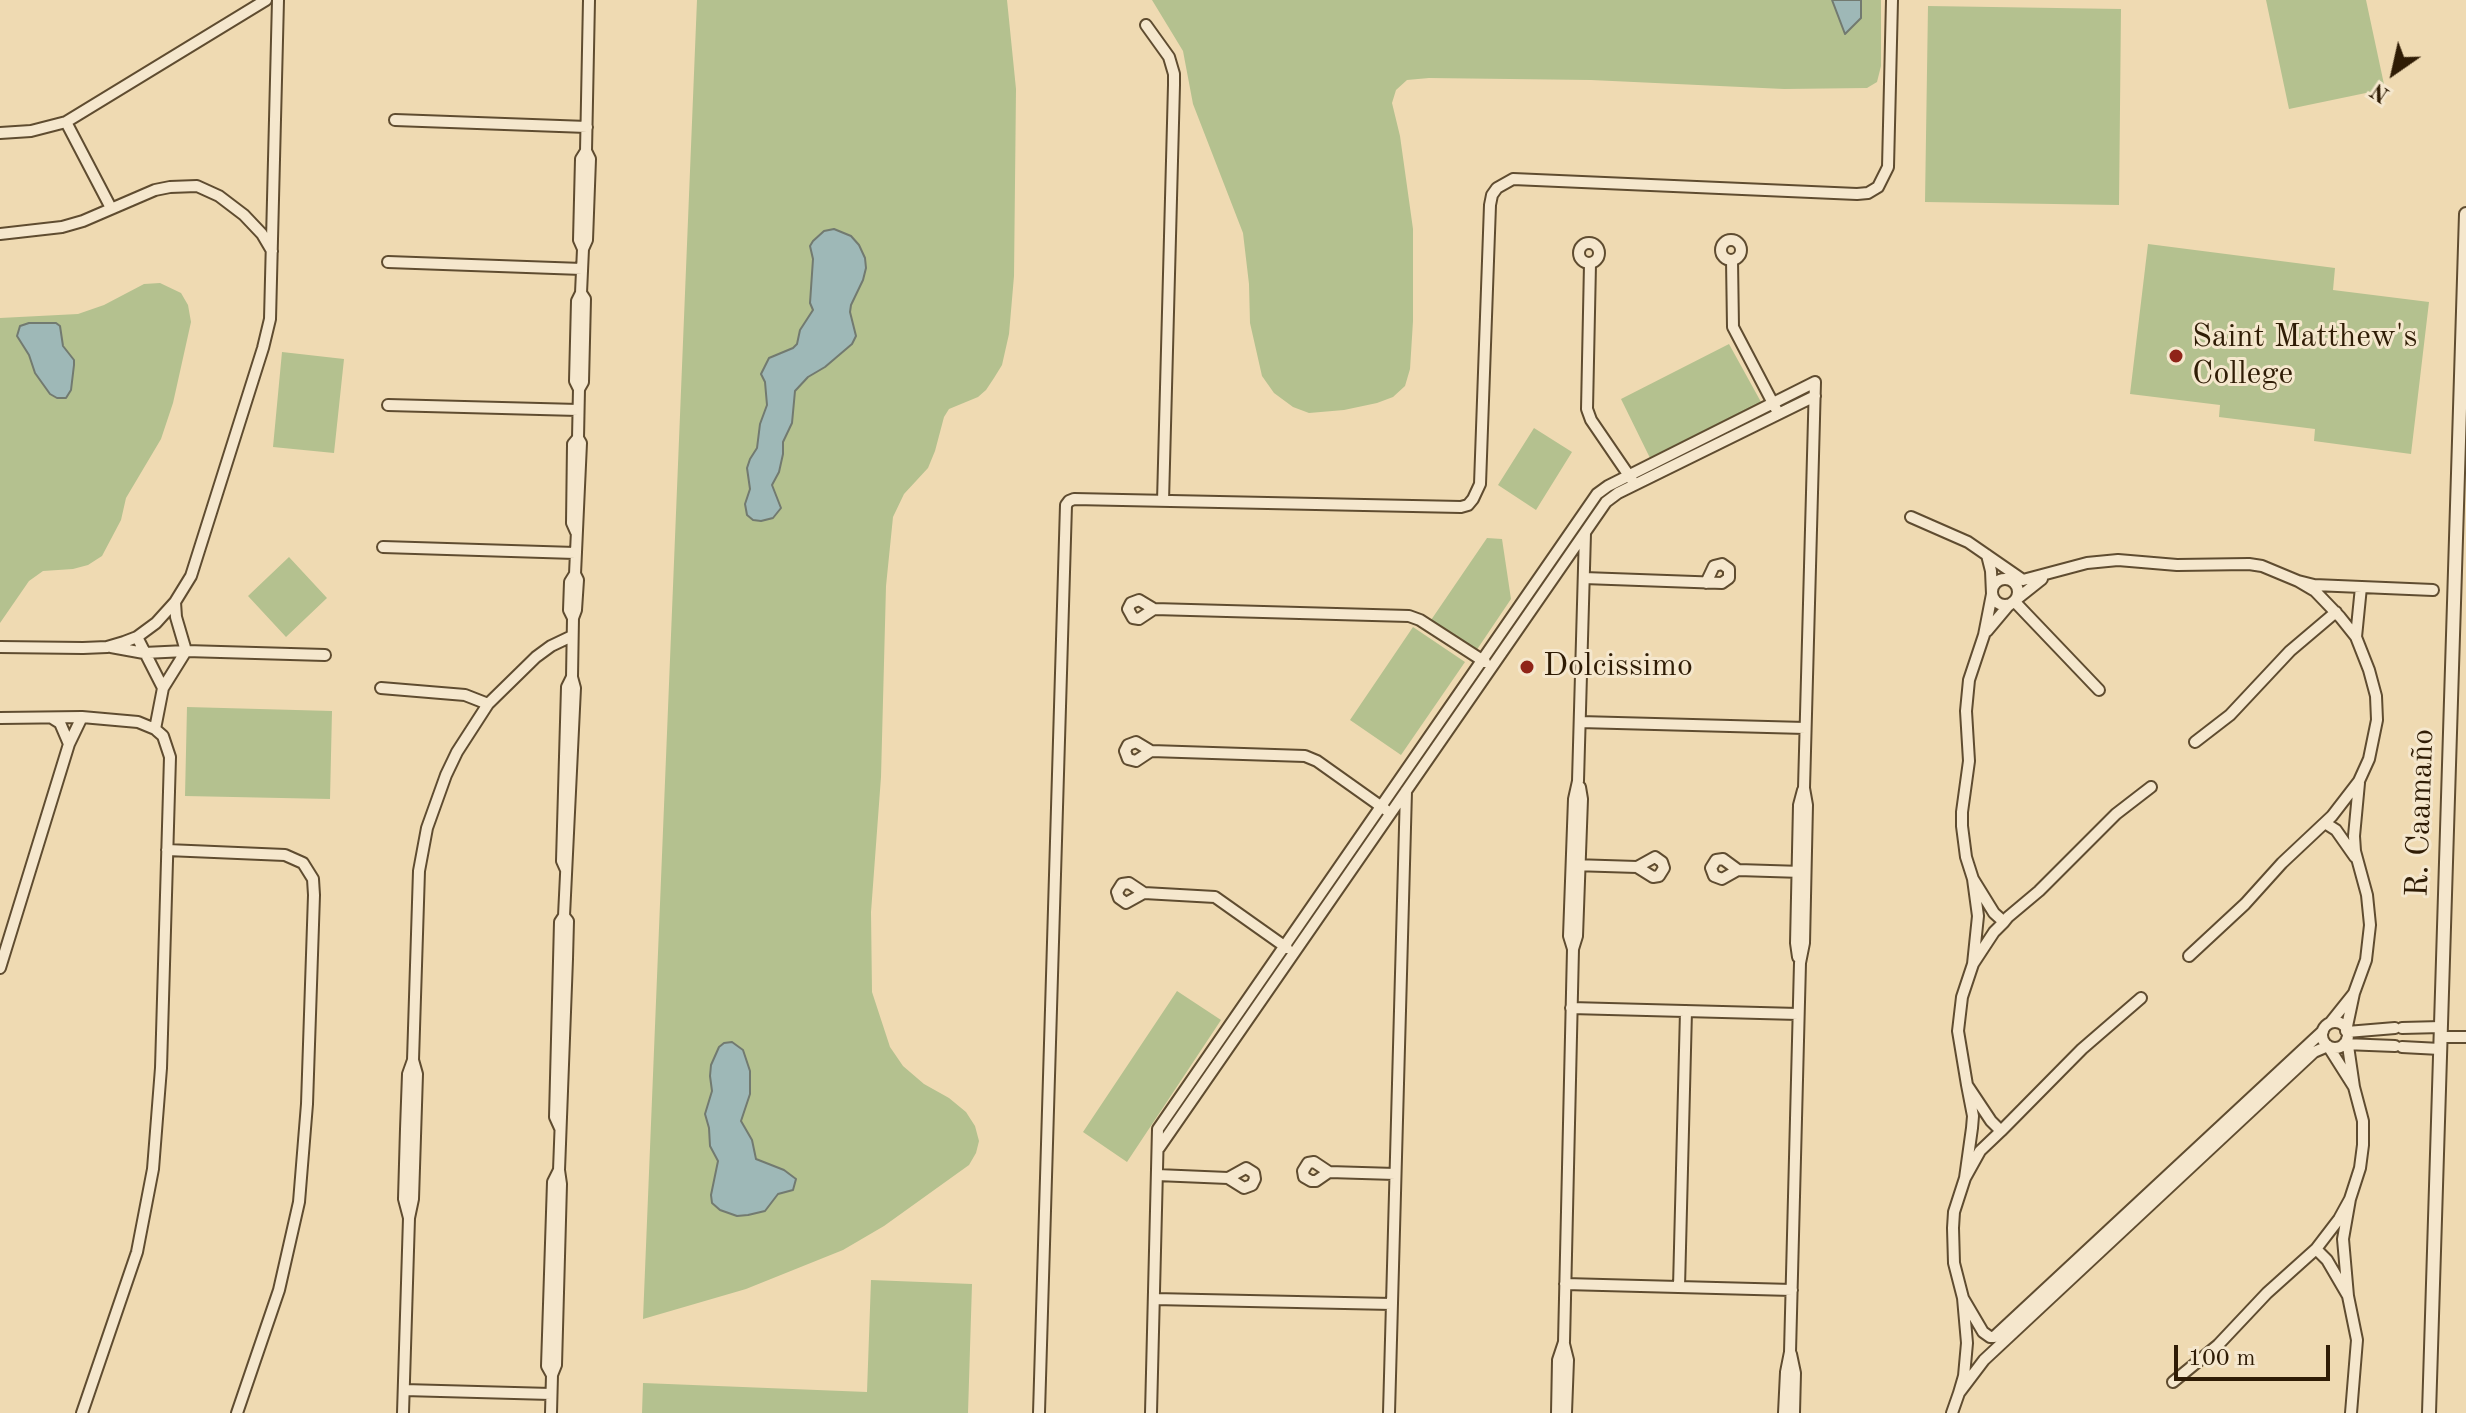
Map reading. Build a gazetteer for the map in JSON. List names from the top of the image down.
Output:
{
  "streets": {
    "street": ["R. Caamaño"]
  },
  "places": ["Saint Matthew's College", "Dolcissimo"],
  "scale_bar": "100 m",
  "north": "bottom left"
}
